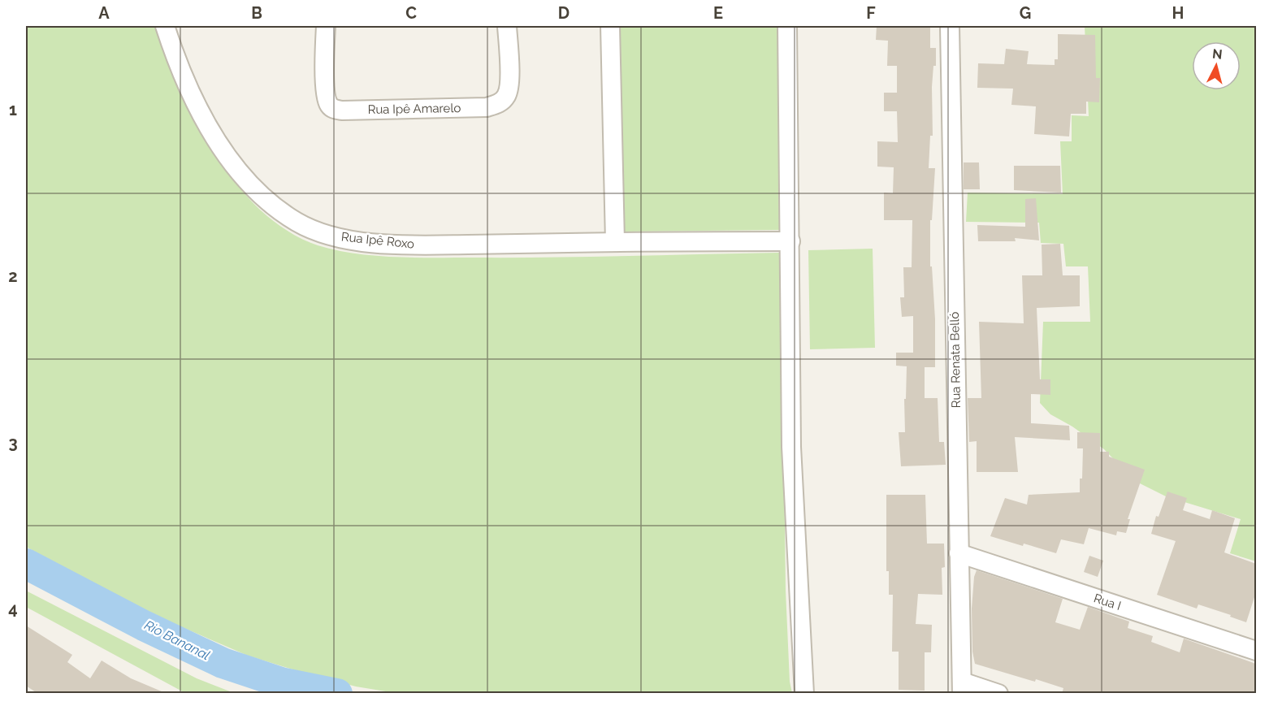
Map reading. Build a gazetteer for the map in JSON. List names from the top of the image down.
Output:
{
  "streets": {
    "street": [
      "Rua Ipê Amarelo",
      "Rua Ipê Roxo",
      "Rua Renata Belló",
      "Rua I"
    ]
  },
  "crossings": [
    ["Rua Renata Belló", "Rua I"]
  ],
  "water": ["Rio Bananal"],
  "north": "top",
  "grid": {
    "columns": [
      "A",
      "B",
      "C",
      "D",
      "E",
      "F",
      "G",
      "H"
    ],
    "rows": [
      "1",
      "2",
      "3",
      "4"
    ]
  }
}
